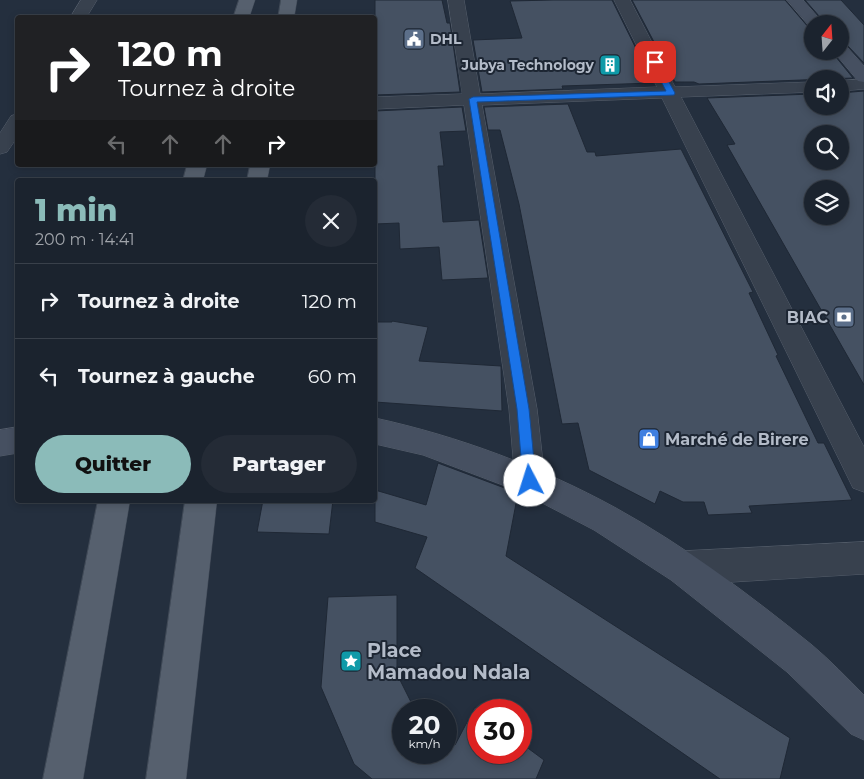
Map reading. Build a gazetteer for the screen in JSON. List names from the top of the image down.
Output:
{
  "places": {
    "public building": ["DHL"],
    "building": ["Jubya Technology"],
    "bank": ["BIAC"],
    "shop": ["Marché de Birere"],
    "place": ["Place Mamadou Ndala"]
  },
  "north": "top",
  "page": {
    "turn": ["120 m", "Tournez à droite"],
    "heading": ["1 min", "200 m · 14:41"],
    "list": [
      {
        "name": "Tournez à droite",
        "value": "120 m"
      },
      {
        "name": "Tournez à gauche",
        "value": "60 m"
      }
    ],
    "buttons": ["Quitter", "Partager"],
    "speed": "20 km/h",
    "limit": "30"
  }
}
